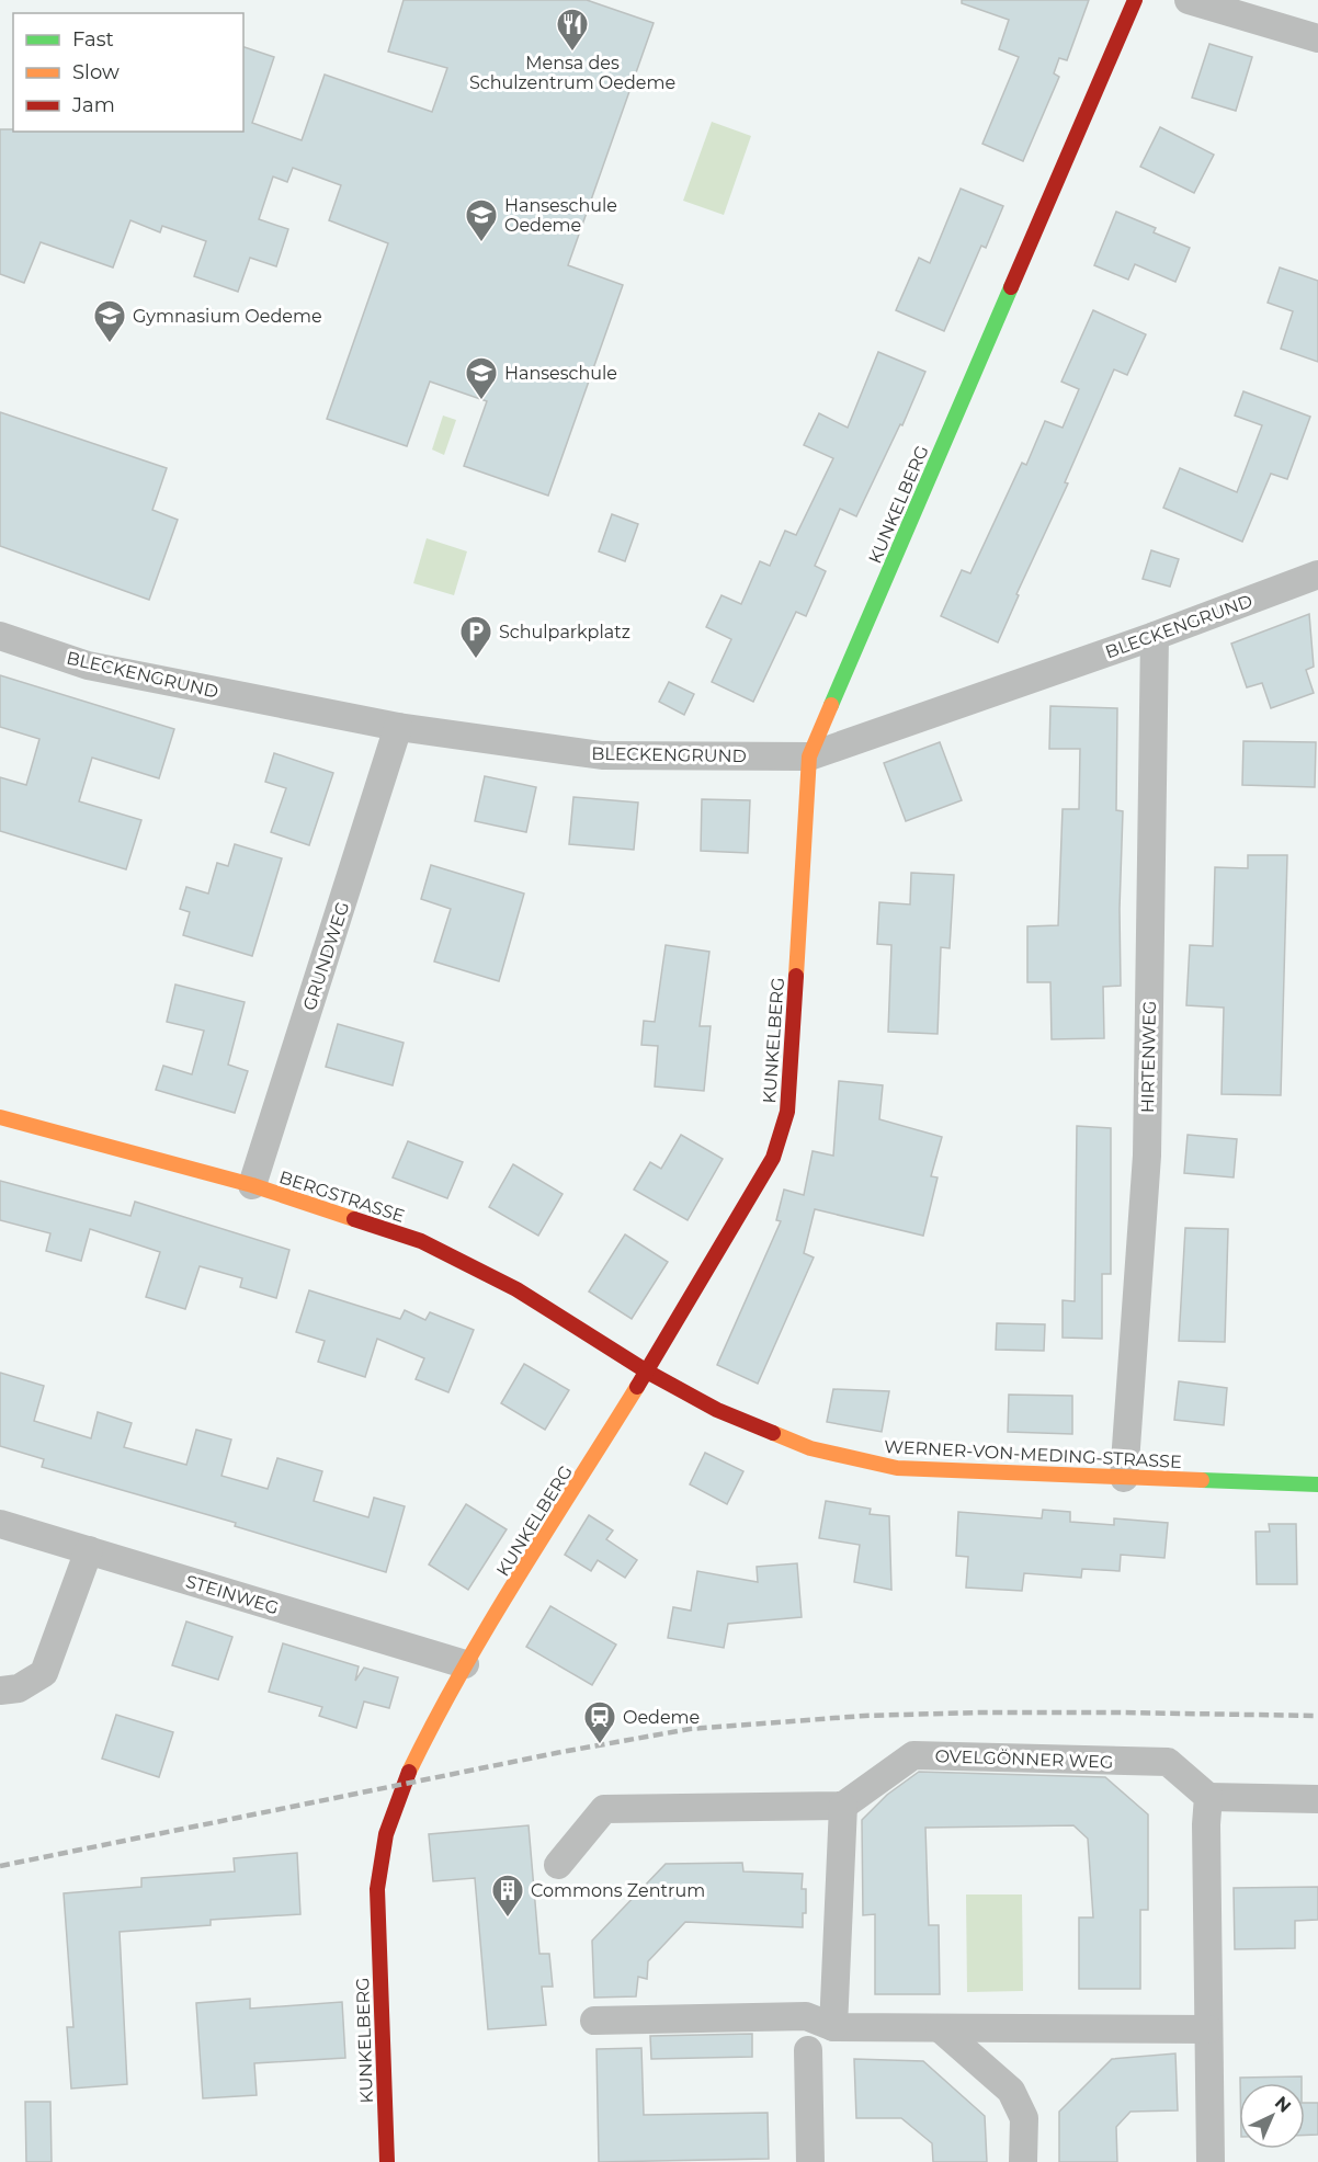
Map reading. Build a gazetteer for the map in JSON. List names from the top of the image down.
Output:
{
  "streets": {
    "street": [
      "KUNKELBERG",
      "BLECKENGRUND",
      "GRUNDWEG",
      "HIRTENWEG",
      "BERGSTRASSE",
      "WERNER-VON-MEDING-STRASSE",
      "STEINWEG",
      "OVELGÖNNER WEG"
    ]
  },
  "crossings": [
    ["KUNKELBERG", "BLECKENGRUND"],
    ["KUNKELBERG", "BERGSTRASSE"],
    ["KUNKELBERG", "WERNER-VON-MEDING-STRASSE"],
    ["KUNKELBERG", "STEINWEG"],
    ["BLECKENGRUND", "GRUNDWEG"],
    ["BLECKENGRUND", "HIRTENWEG"],
    ["GRUNDWEG", "BERGSTRASSE"],
    ["HIRTENWEG", "WERNER-VON-MEDING-STRASSE"],
    ["BERGSTRASSE", "WERNER-VON-MEDING-STRASSE"]
  ],
  "places": {
    "restaurant": ["Mensa des Schulzentrum Oedeme"],
    "school or university": ["Hanseschule Oedeme", "Gymnasium Oedeme", "Hanseschule"],
    "parking": ["Schulparkplatz"],
    "station": ["Oedeme"],
    "building": ["Commons Zentrum"]
  },
  "legend": ["Fast", "Slow", "Jam"],
  "north": "top right"
}
